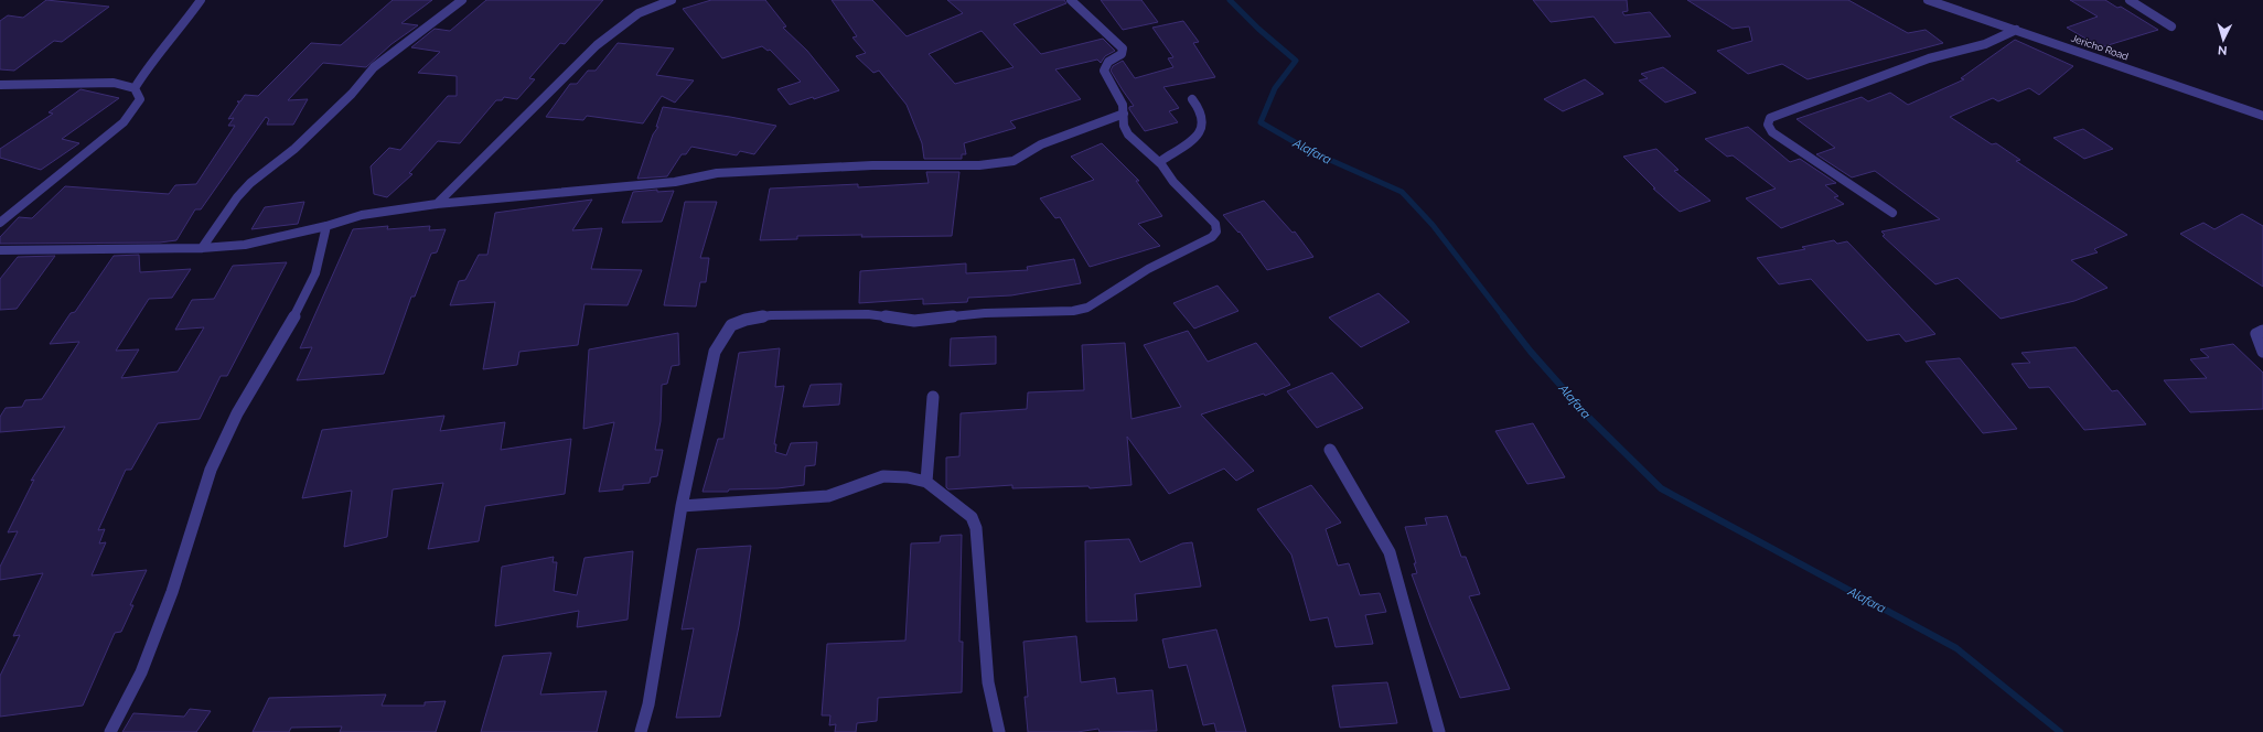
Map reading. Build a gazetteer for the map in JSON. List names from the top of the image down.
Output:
{
  "streets": {
    "street": ["Jericho Road"]
  },
  "water": ["Alafara"],
  "north": "bottom"
}
